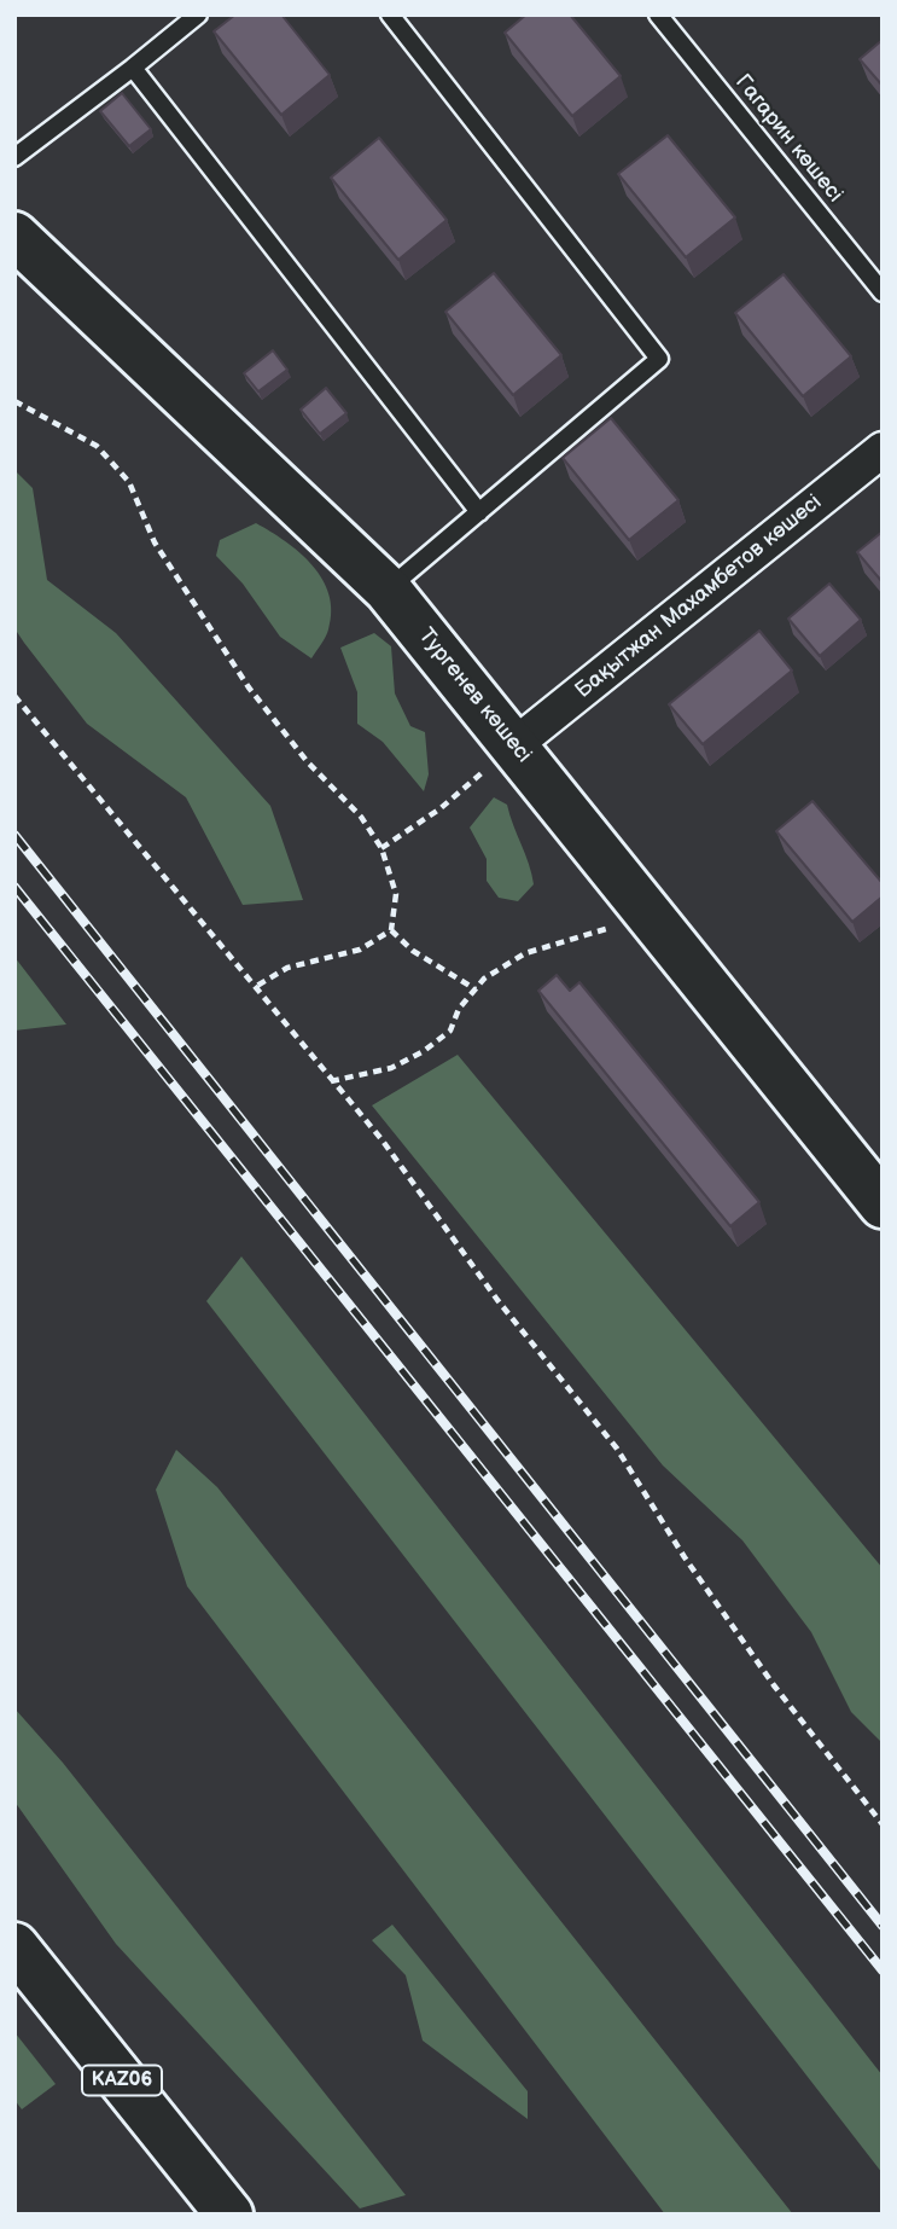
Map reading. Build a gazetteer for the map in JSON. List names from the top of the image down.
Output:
{
  "streets": {
    "main road": ["Тургенев көшесі", "KАZ06"],
    "street": ["Бақытжан Махамбетов көшесі"],
    "lane": ["Гагарин көшесі"]
  },
  "crossings": [
    ["Бақытжан Махамбетов көшесі", "Тургенев көшесі"]
  ]
}
